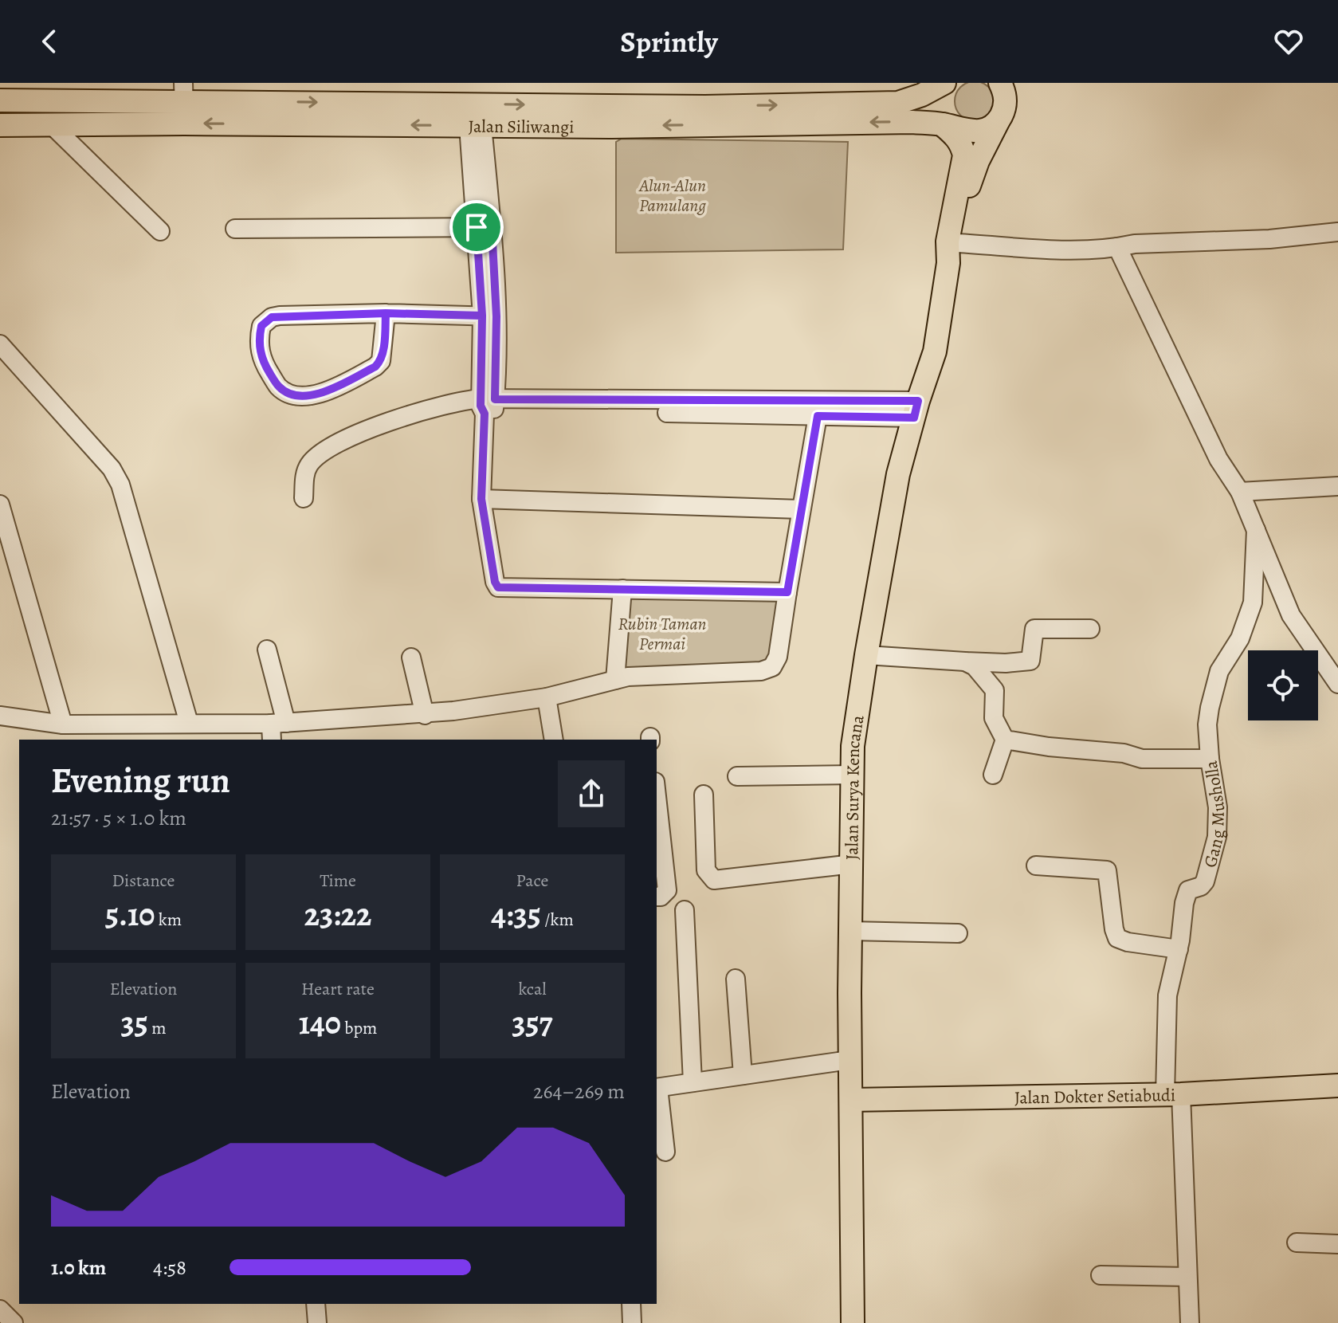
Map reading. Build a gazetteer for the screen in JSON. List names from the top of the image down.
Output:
{
  "streets": {
    "main road": ["Jalan Siliwangi", "Jalan Surya Kencana", "Jalan Dokter Setiabudi"],
    "street": ["Gang Musholla"]
  },
  "crossings": [
    ["Jalan Siliwangi", "Jalan Surya Kencana"],
    ["Jalan Surya Kencana", "Jalan Dokter Setiabudi"],
    ["Gang Musholla", "Jalan Dokter Setiabudi"]
  ],
  "parks": ["Alun-Alun Pamulang", "Rubin Taman Permai"],
  "page": {
    "header": "Sprintly",
    "heading": ["Evening run", "21:57 · 5 × 1.0 km"],
    "stats": [
      ["Distance", "5.10 km"],
      ["Time", "23:22"],
      ["Pace", "4:35 /km"],
      ["Elevation", "35 m"],
      ["Heart rate", "140 bpm"],
      ["kcal", "357"]
    ],
    "chart": ["Elevation", "264–269 m"],
    "list": [
      {
        "name": "1.0 km",
        "note": "4:58"
      }
    ]
  }
}
